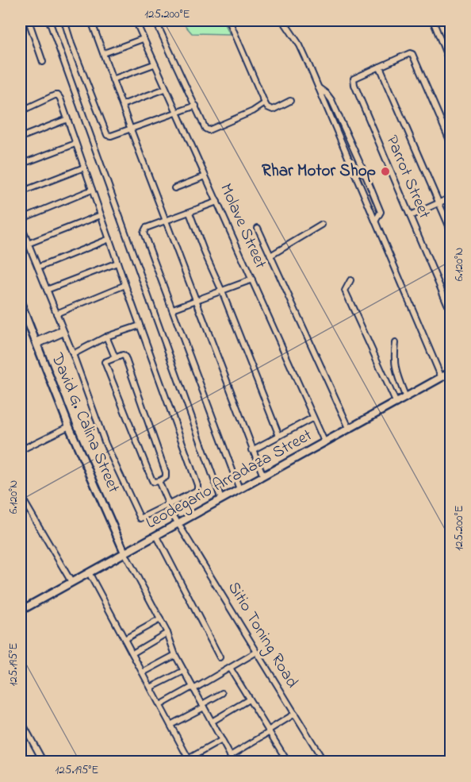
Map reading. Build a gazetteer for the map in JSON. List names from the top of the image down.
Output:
{
  "streets": {
    "street": [
      "Parrot Street",
      "Molave Street",
      "David G. Calina Street",
      "Leodegario Arradaza Street",
      "Sitio Toning Road"
    ]
  },
  "crossings": [
    ["Molave Street", "Leodegario Arradaza Street"],
    ["David G. Calina Street", "Leodegario Arradaza Street"],
    ["Leodegario Arradaza Street", "Sitio Toning Road"]
  ],
  "places": ["Rhar Motor Shop"],
  "coordinates": ["125.200°E", "6.120°N", "125.195°E"]
}
